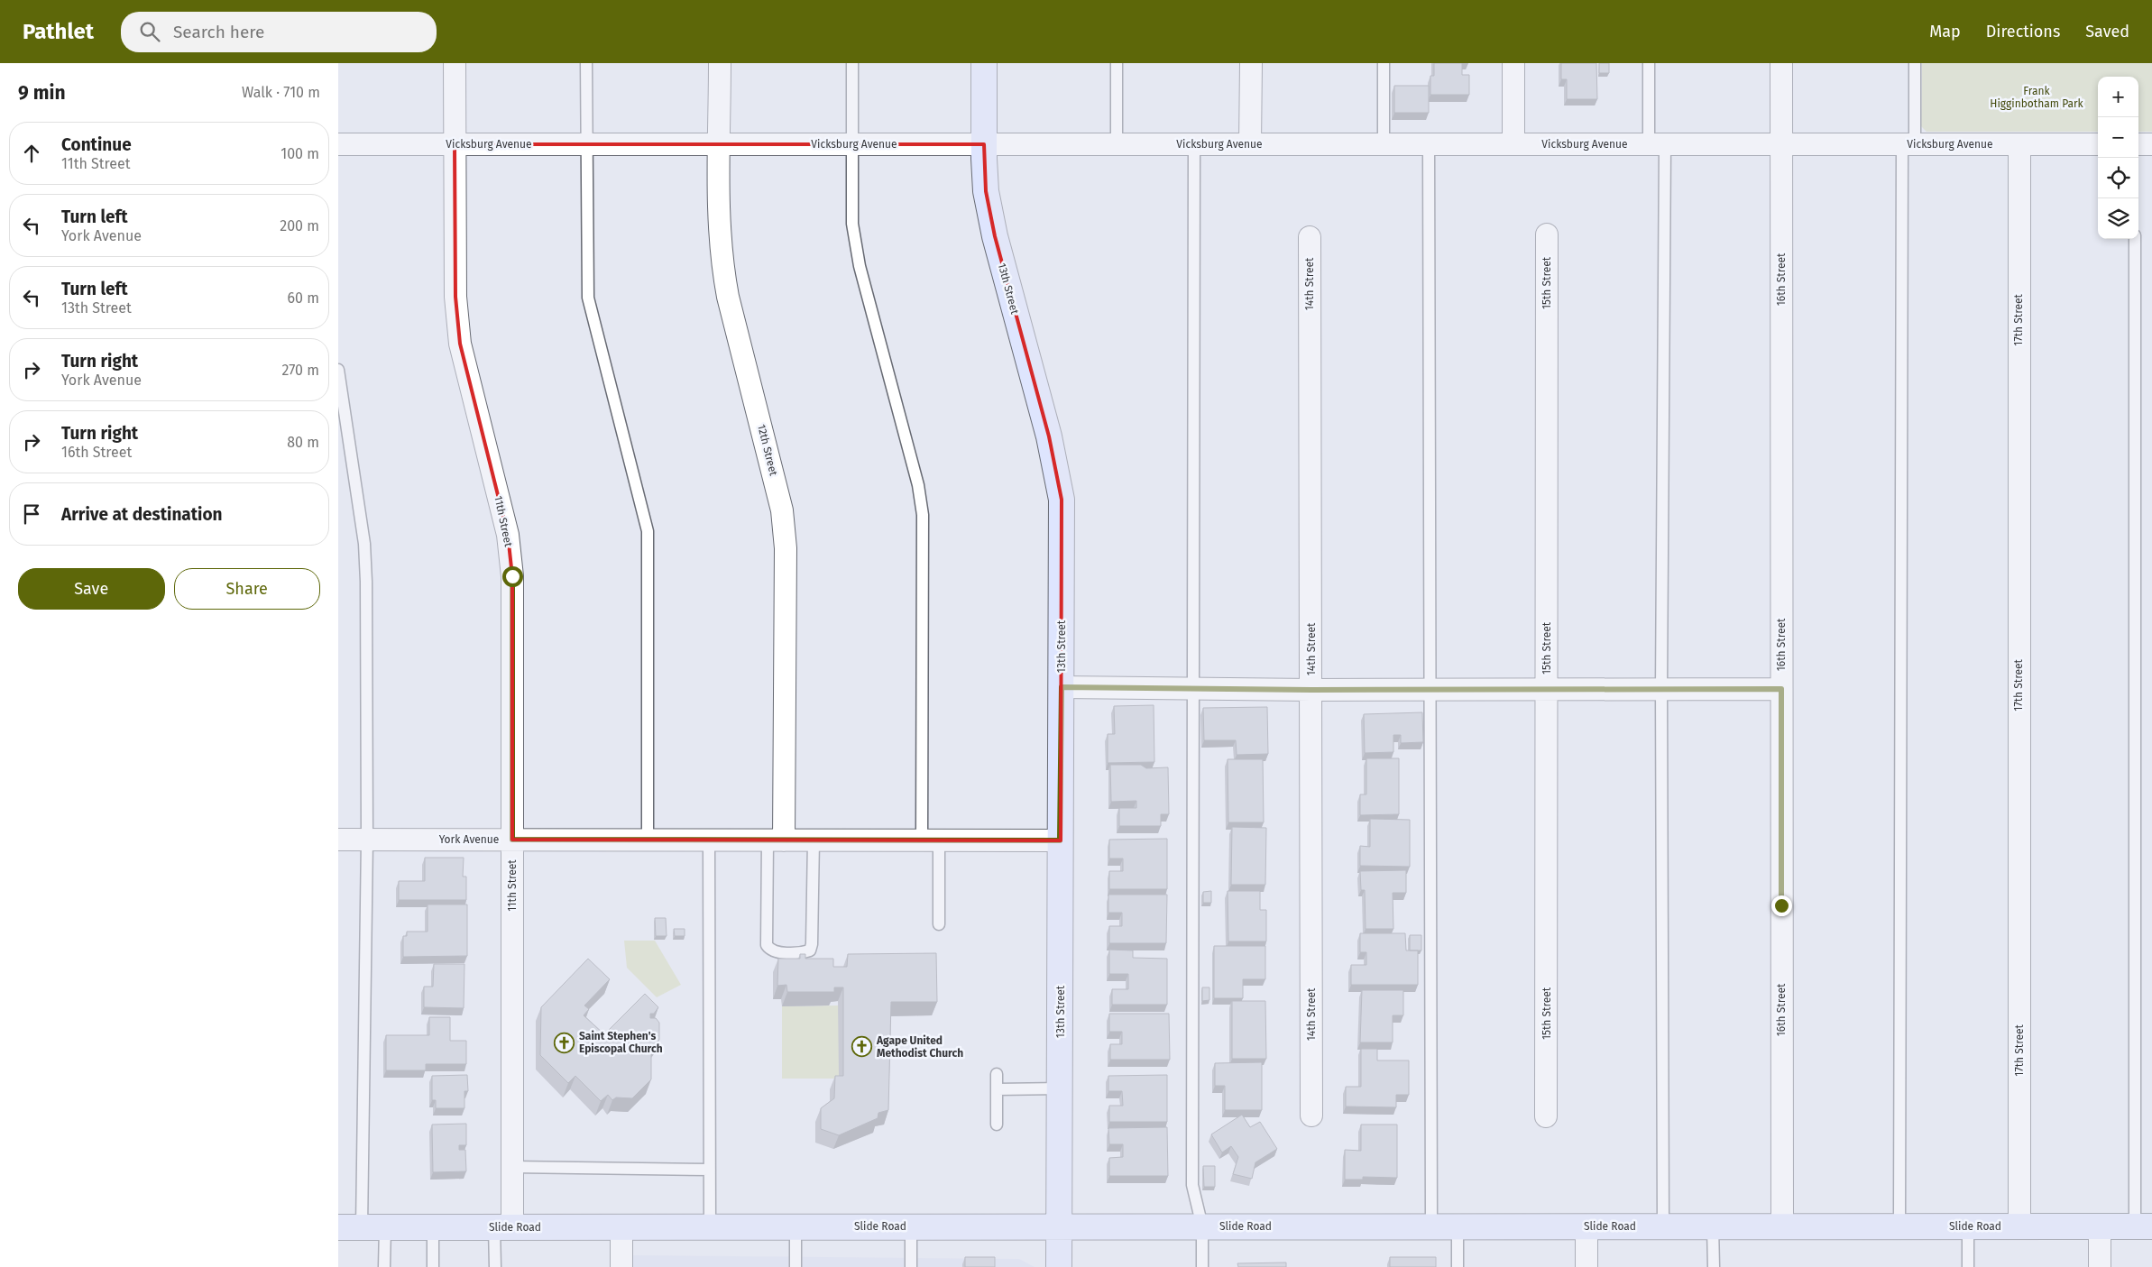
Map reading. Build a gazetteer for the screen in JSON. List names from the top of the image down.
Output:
{
  "streets": {
    "main road": ["13th Street", "Slide Road"],
    "street": [
      "Vicksburg Avenue",
      "16th Street",
      "15th Street",
      "14th Street",
      "17th Street",
      "12th Street",
      "11th Street",
      "York Avenue"
    ]
  },
  "crossings": [
    ["Vicksburg Avenue", "16th Street"],
    ["Vicksburg Avenue", "13th Street"],
    ["Vicksburg Avenue", "17th Street"],
    ["Vicksburg Avenue", "12th Street"],
    ["Vicksburg Avenue", "11th Street"],
    ["16th Street", "Slide Road"],
    ["13th Street", "York Avenue"],
    ["13th Street", "Slide Road"],
    ["17th Street", "Slide Road"],
    ["12th Street", "York Avenue"],
    ["11th Street", "York Avenue"],
    ["11th Street", "Slide Road"]
  ],
  "parks": ["Frank Higginbotham Park"],
  "places": {
    "church": ["Saint Stephen's Episcopal Church", "Agape United Methodist Church"]
  },
  "page": {
    "header": "Pathlet",
    "search": "Search here",
    "nav": ["Map", "Directions", "Saved"],
    "heading": ["9 min", "Walk · 710 m"],
    "map_buttons": ["+", "−"],
    "list": [
      ["Continue", "11th Street", "100 m"],
      ["Turn left", "York Avenue", "200 m"],
      ["Turn left", "13th Street", "60 m"],
      ["Turn right", "York Avenue", "270 m"],
      ["Turn right", "16th Street", "80 m"],
      "Arrive at destination"
    ],
    "buttons": ["Save", "Share"]
  }
}
